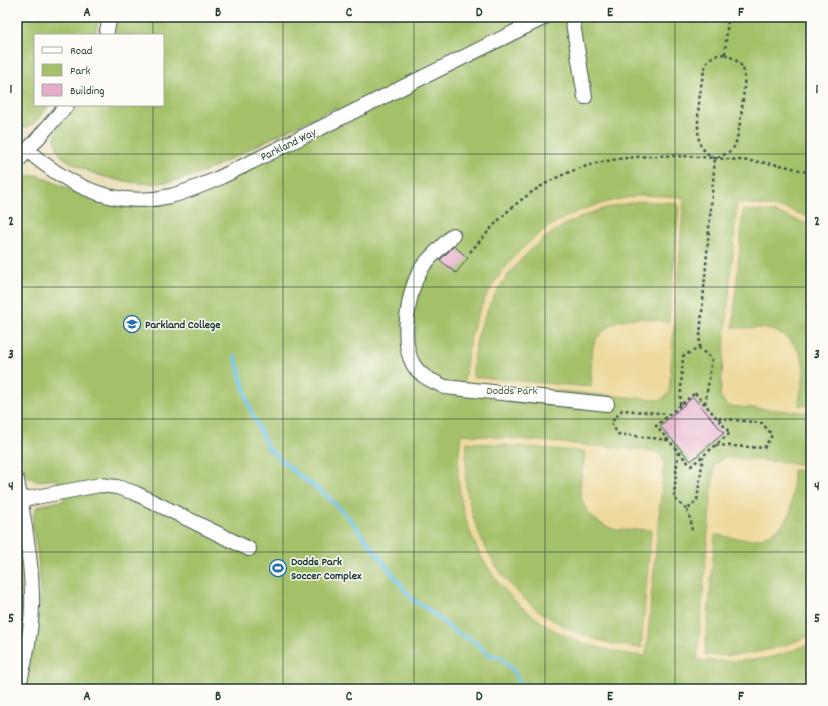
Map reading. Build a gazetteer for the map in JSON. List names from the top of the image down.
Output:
{
  "streets": {
    "street": ["Parkland Way"]
  },
  "parks": ["Dodds Park"],
  "places": {
    "school or university": ["Parkland College"],
    "sports": ["Dodds Park Soccer Complex"]
  },
  "legend": ["Road", "Park", "Building"],
  "grid": {
    "columns": [
      "A",
      "B",
      "C",
      "D",
      "E",
      "F"
    ],
    "rows": [
      "1",
      "2",
      "3",
      "4",
      "5"
    ]
  }
}
